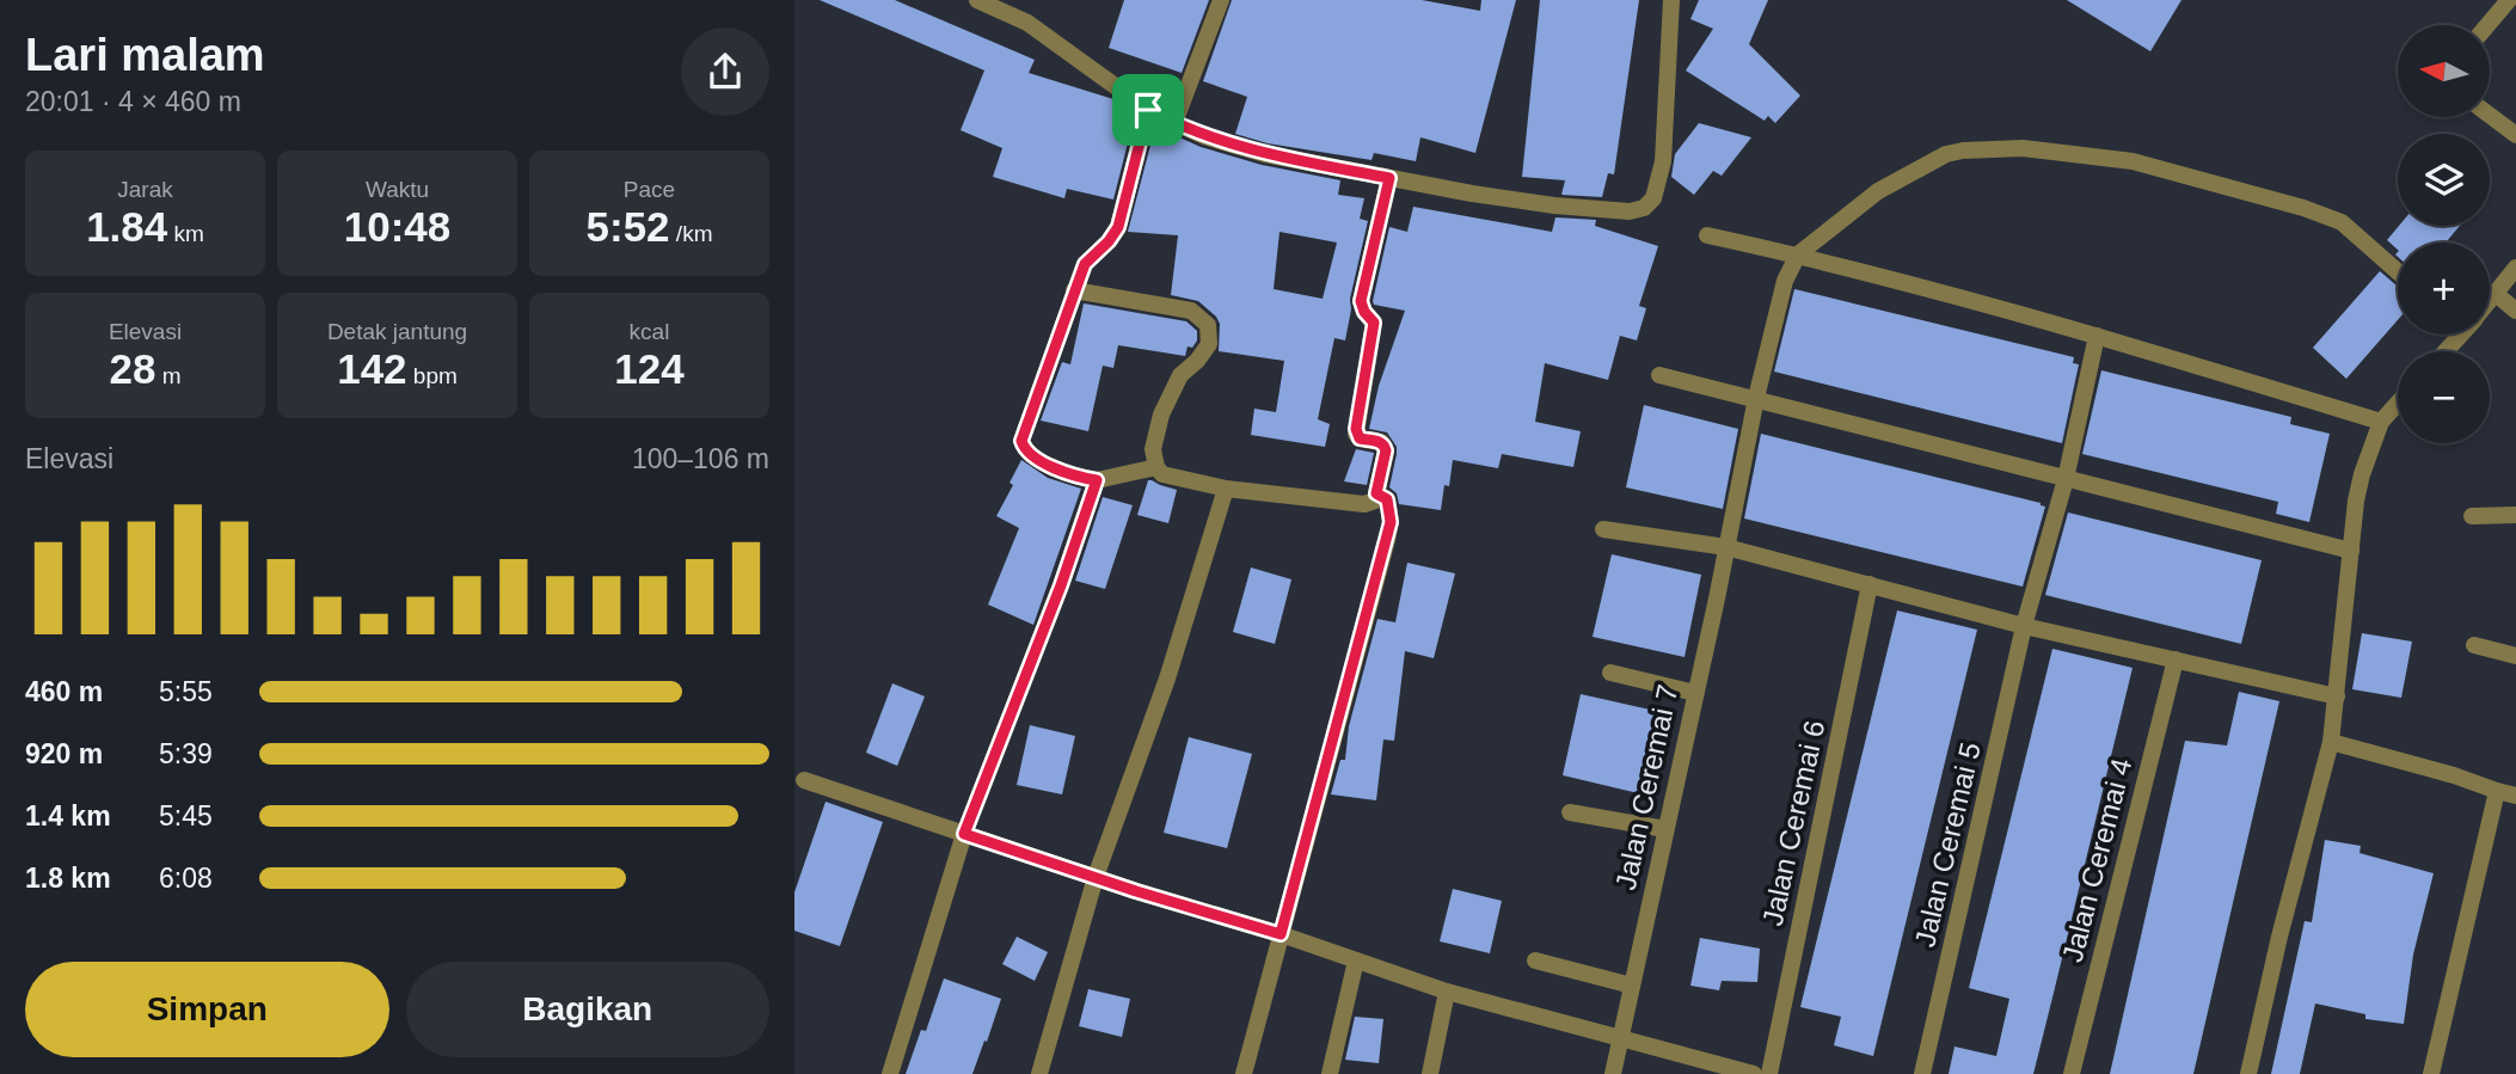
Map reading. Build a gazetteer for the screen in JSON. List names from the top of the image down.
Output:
{
  "streets": {
    "street": [
      "Jalan Ceremai 7",
      "Jalan Ceremai 6",
      "Jalan Ceremai 5",
      "Jalan Ceremai 4"
    ]
  },
  "north": "left",
  "page": {
    "heading": ["Lari malam", "20:01 · 4 × 460 m"],
    "map_buttons": ["+", "−"],
    "stats": [
      ["Jarak", "1.84 km"],
      ["Waktu", "10:48"],
      ["Pace", "5:52 /km"],
      ["Elevasi", "28 m"],
      ["Detak jantung", "142 bpm"],
      ["kcal", "124"]
    ],
    "chart": ["Elevasi", "100–106 m"],
    "list": [
      {
        "name": "460 m",
        "note": "5:55"
      },
      {
        "name": "920 m",
        "note": "5:39"
      },
      {
        "name": "1.4 km",
        "note": "5:45"
      },
      {
        "name": "1.8 km",
        "note": "6:08"
      }
    ],
    "buttons": ["Simpan", "Bagikan"]
  }
}
